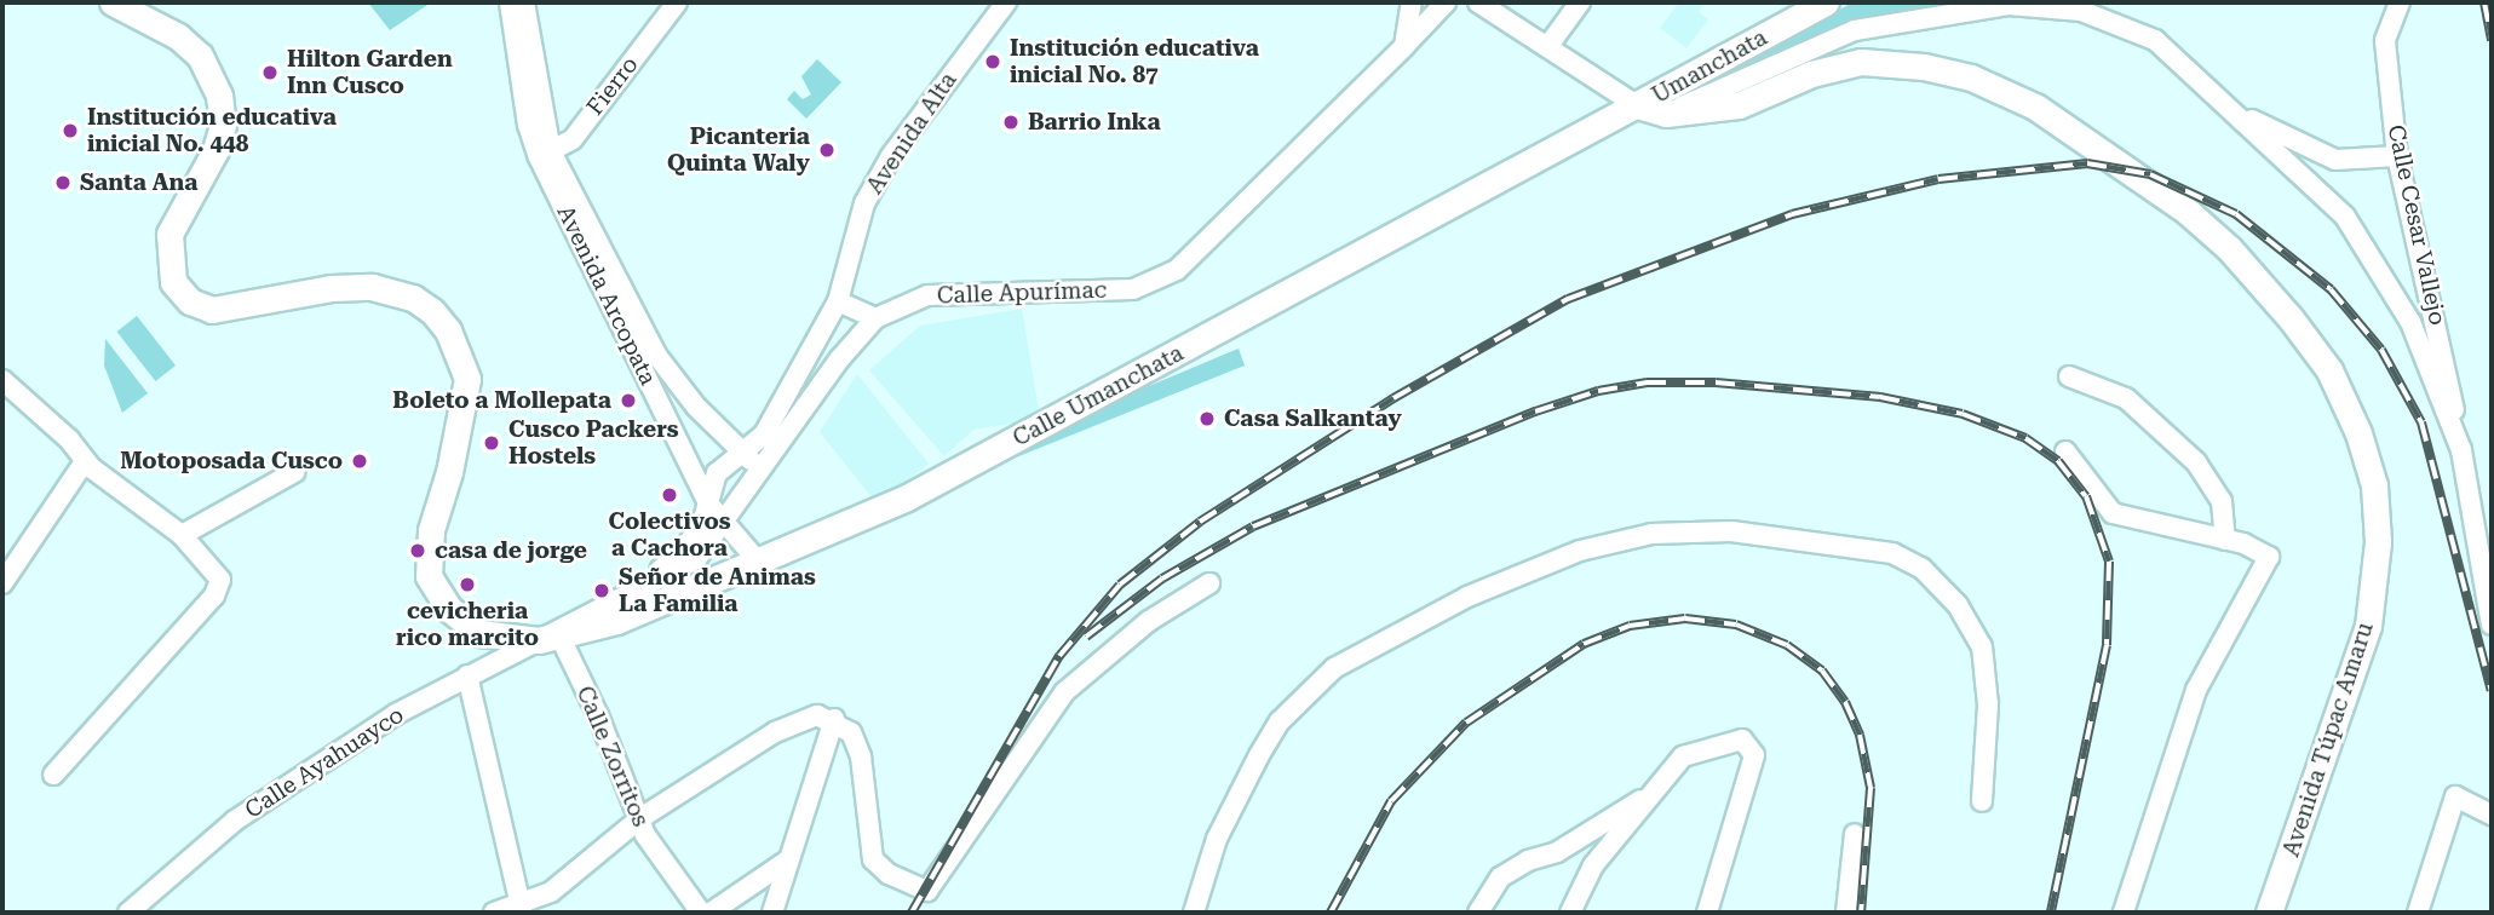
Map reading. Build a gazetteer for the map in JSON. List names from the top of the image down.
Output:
{
  "streets": {
    "main road": ["Umanchata", "Calle Umanchata", "Avenida Túpac Amaru"],
    "street": [
      "Fierro",
      "Avenida Alta",
      "Calle Cesar Vallejo",
      "Calle Apurímac",
      "Avenida Arcopata",
      "Calle Zorritos",
      "Calle Ayahuayco"
    ]
  },
  "crossings": [
    ["Umanchata", "Calle Umanchata"],
    ["Umanchata", "Avenida Túpac Amaru"],
    ["Fierro", "Avenida Arcopata"],
    ["Avenida Alta", "Calle Apurímac"],
    ["Avenida Alta", "Avenida Arcopata"],
    ["Calle Apurímac", "Avenida Arcopata"],
    ["Calle Apurímac", "Calle Umanchata"],
    ["Calle Apurímac", "Calle Zorritos"],
    ["Calle Apurímac", "Calle Ayahuayco"],
    ["Avenida Arcopata", "Calle Umanchata"],
    ["Calle Umanchata", "Avenida Túpac Amaru"],
    ["Calle Umanchata", "Calle Zorritos"],
    ["Calle Umanchata", "Calle Ayahuayco"],
    ["Calle Zorritos", "Calle Ayahuayco"]
  ],
  "places": [
    "Institución educativa inicial No. 87",
    "Hilton Garden Inn Cusco",
    "Barrio Inka",
    "Institución educativa inicial No. 448",
    "Picanteria Quinta Waly",
    "Santa Ana",
    "Boleto a Mollepata",
    "Casa Salkantay",
    "Cusco Packers Hostels",
    "Motoposada Cusco",
    "Colectivos a Cachora",
    "casa de jorge",
    "cevicheria rico marcito",
    "Señor de Animas La Familia"
  ]
}
